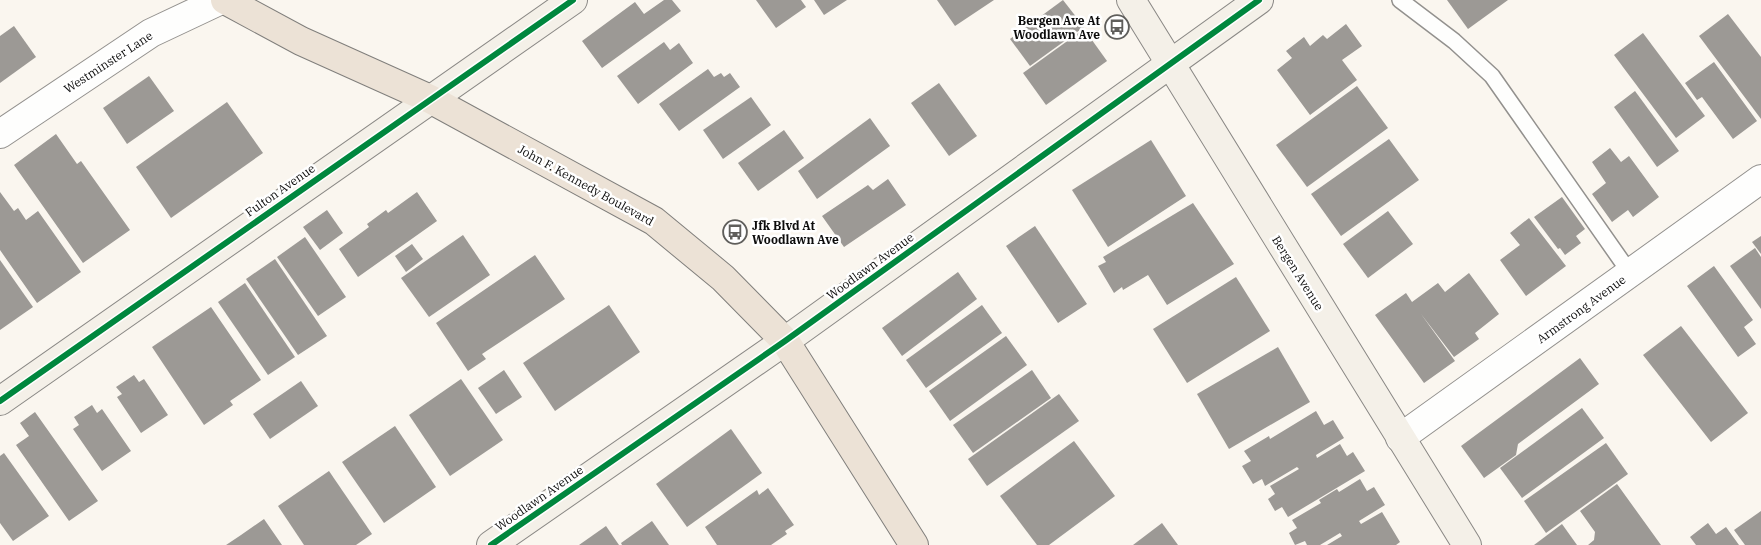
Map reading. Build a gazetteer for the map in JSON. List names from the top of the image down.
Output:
{
  "streets": {
    "main road": ["John F. Kennedy Boulevard"],
    "street": [
      "Westminster Lane",
      "Fulton Avenue",
      "Woodlawn Avenue",
      "Bergen Avenue",
      "Armstrong Avenue"
    ]
  },
  "crossings": [
    ["John F. Kennedy Boulevard", "Fulton Avenue"],
    ["John F. Kennedy Boulevard", "Woodlawn Avenue"],
    ["Woodlawn Avenue", "Bergen Avenue"],
    ["Bergen Avenue", "Armstrong Avenue"]
  ],
  "places": {
    "bus stop": ["Bergen Ave At Woodlawn Ave", "Jfk Blvd At Woodlawn Ave"]
  }
}
